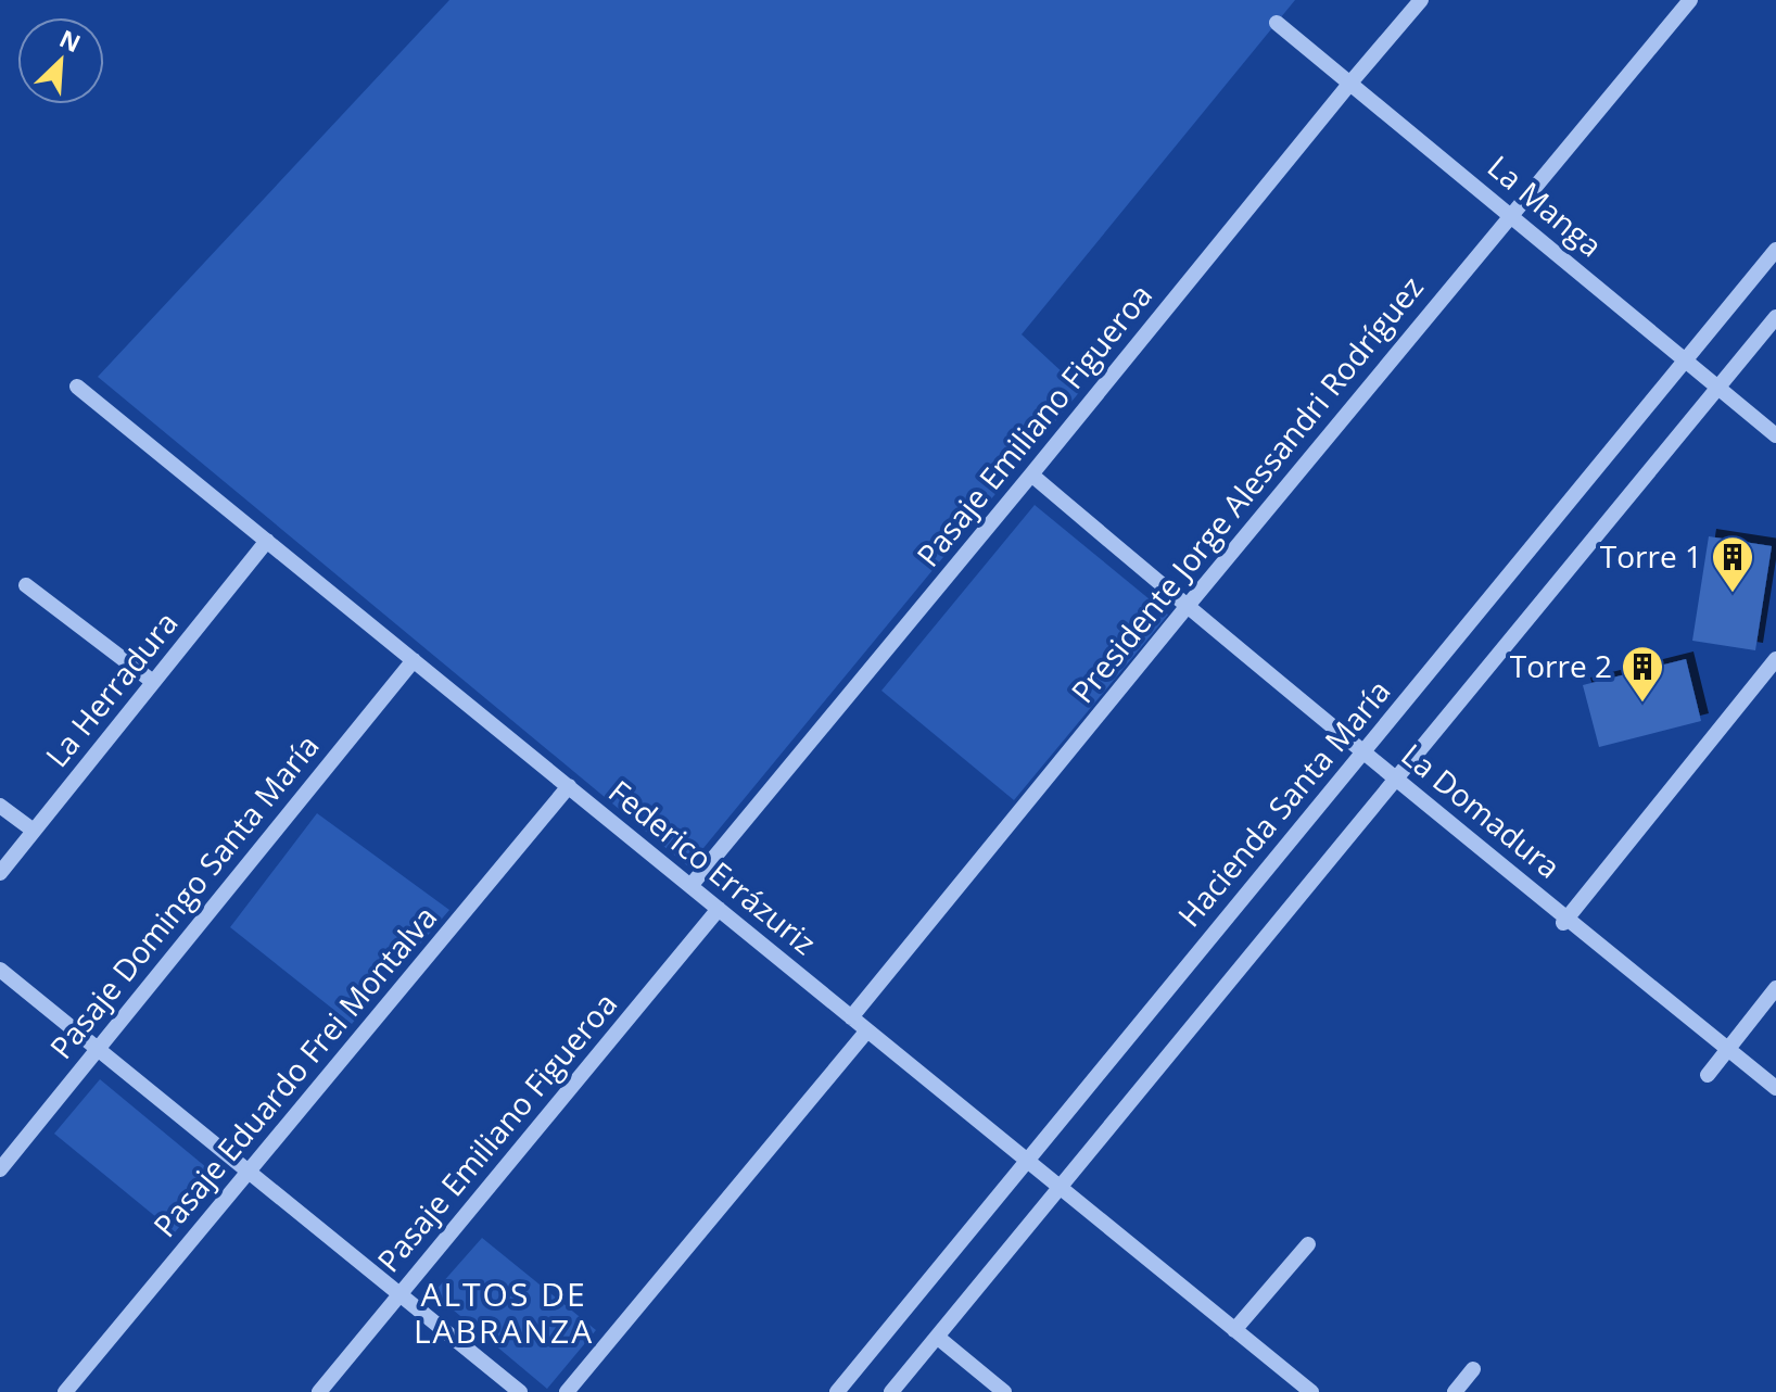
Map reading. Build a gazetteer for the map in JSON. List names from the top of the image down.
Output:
{
  "streets": {
    "street": [
      "La Manga",
      "Pasaje Emiliano Figueroa",
      "Presidente Jorge Alessandri Rodríguez",
      "La Herradura",
      "Hacienda Santa María",
      "La Domadura",
      "Federico Errázuriz",
      "Pasaje Domingo Santa María",
      "Pasaje Eduardo Frei Montalva"
    ]
  },
  "crossings": [
    ["La Manga", "Pasaje Emiliano Figueroa"],
    ["La Manga", "Presidente Jorge Alessandri Rodríguez"],
    ["La Manga", "Hacienda Santa María"],
    ["Pasaje Emiliano Figueroa", "La Domadura"],
    ["Pasaje Emiliano Figueroa", "Federico Errázuriz"],
    ["Presidente Jorge Alessandri Rodríguez", "La Domadura"],
    ["Presidente Jorge Alessandri Rodríguez", "Federico Errázuriz"],
    ["La Herradura", "Federico Errázuriz"],
    ["Hacienda Santa María", "La Domadura"],
    ["Hacienda Santa María", "Federico Errázuriz"],
    ["Federico Errázuriz", "Pasaje Domingo Santa María"],
    ["Federico Errázuriz", "Pasaje Eduardo Frei Montalva"]
  ],
  "districts": ["ALTOS DE LABRANZA"],
  "places": {
    "building": ["Torre 1", "Torre 2"]
  },
  "north": "top right"
}
